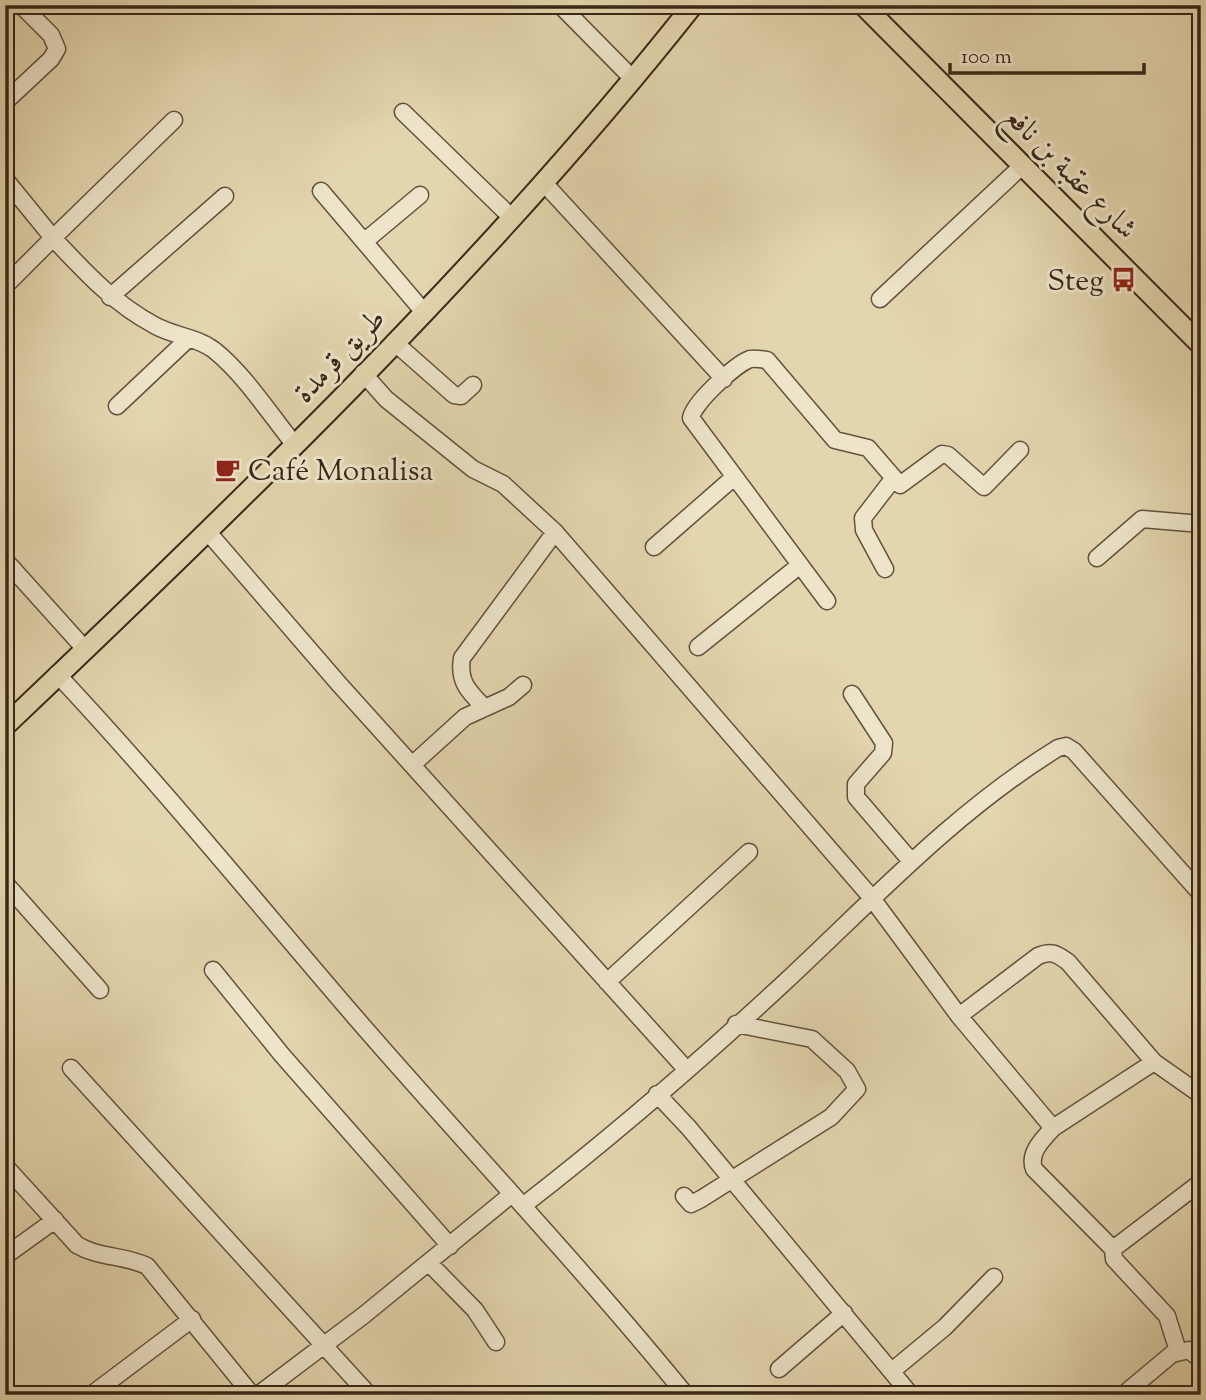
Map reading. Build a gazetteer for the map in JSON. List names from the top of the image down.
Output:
{
  "streets": {
    "main road": ["شارع عقبة بن نافع", "طريق قرمدة"]
  },
  "places": {
    "bus stop": ["Steg"],
    "cafe": ["Café Monalisa"]
  },
  "scale_bar": "100 m"
}
